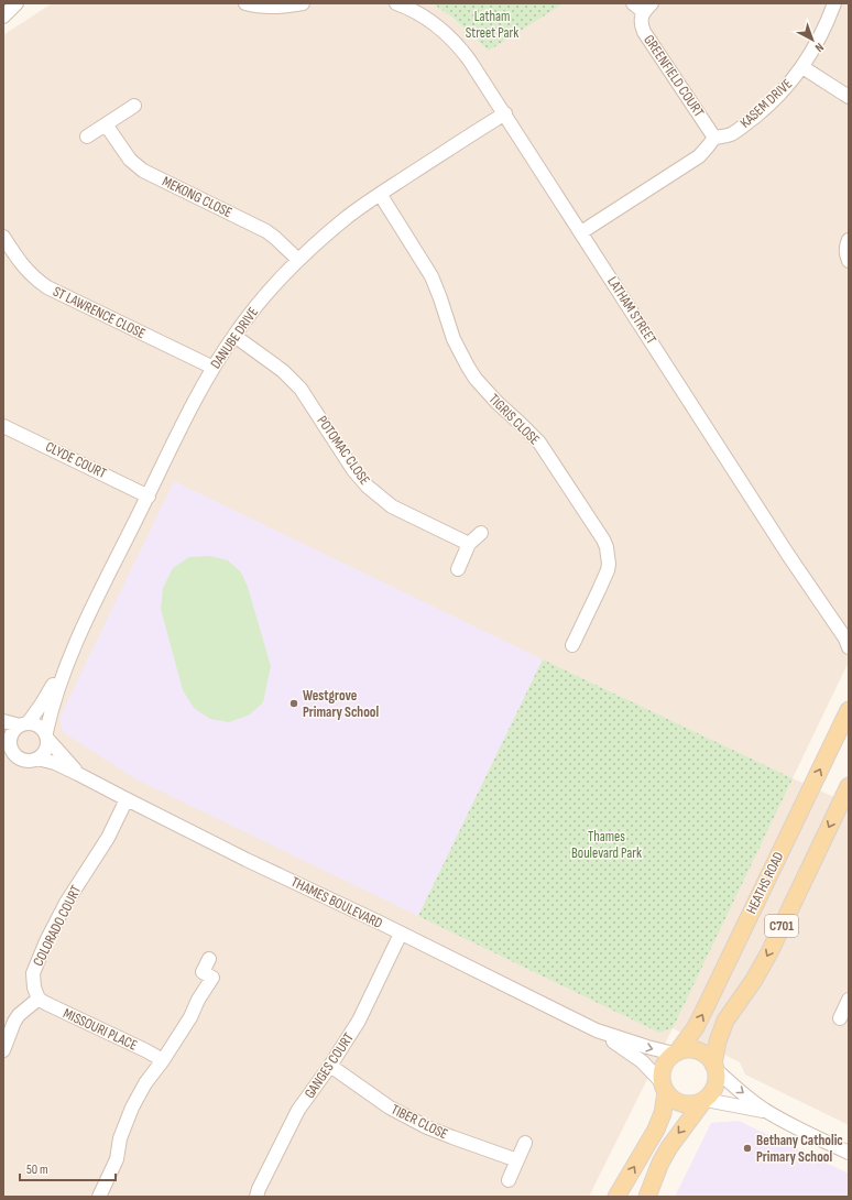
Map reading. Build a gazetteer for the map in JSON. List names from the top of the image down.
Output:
{
  "streets": {
    "main road": ["HEATHS ROAD", "C701"],
    "street": [
      "GREENFIELD COURT",
      "KASEM DRIVE",
      "MEKONG CLOSE",
      "LATHAM STREET",
      "ST LAWRENCE CLOSE",
      "DANUBE DRIVE",
      "TIGRIS CLOSE",
      "POTOMAC CLOSE",
      "CLYDE COURT",
      "THAMES BOULEVARD",
      "COLORADO COURT",
      "MISSOURI PLACE",
      "GANGES COURT",
      "TIBER CLOSE"
    ]
  },
  "crossings": [
    ["GREENFIELD COURT", "KASEM DRIVE"],
    ["MEKONG CLOSE", "DANUBE DRIVE"],
    ["LATHAM STREET", "DANUBE DRIVE"],
    ["ST LAWRENCE CLOSE", "DANUBE DRIVE"],
    ["DANUBE DRIVE", "TIGRIS CLOSE"],
    ["DANUBE DRIVE", "POTOMAC CLOSE"],
    ["DANUBE DRIVE", "CLYDE COURT"],
    ["DANUBE DRIVE", "THAMES BOULEVARD"],
    ["HEATHS ROAD", "THAMES BOULEVARD"],
    ["HEATHS ROAD", "C701"],
    ["THAMES BOULEVARD", "COLORADO COURT"],
    ["THAMES BOULEVARD", "C701"],
    ["THAMES BOULEVARD", "GANGES COURT"],
    ["COLORADO COURT", "MISSOURI PLACE"],
    ["GANGES COURT", "TIBER CLOSE"]
  ],
  "parks": ["Latham Street Park", "Thames Boulevard Park"],
  "places": ["Westgrove Primary School", "Bethany Catholic Primary School"],
  "scale_bar": "50 m",
  "north": "bottom right"
}
